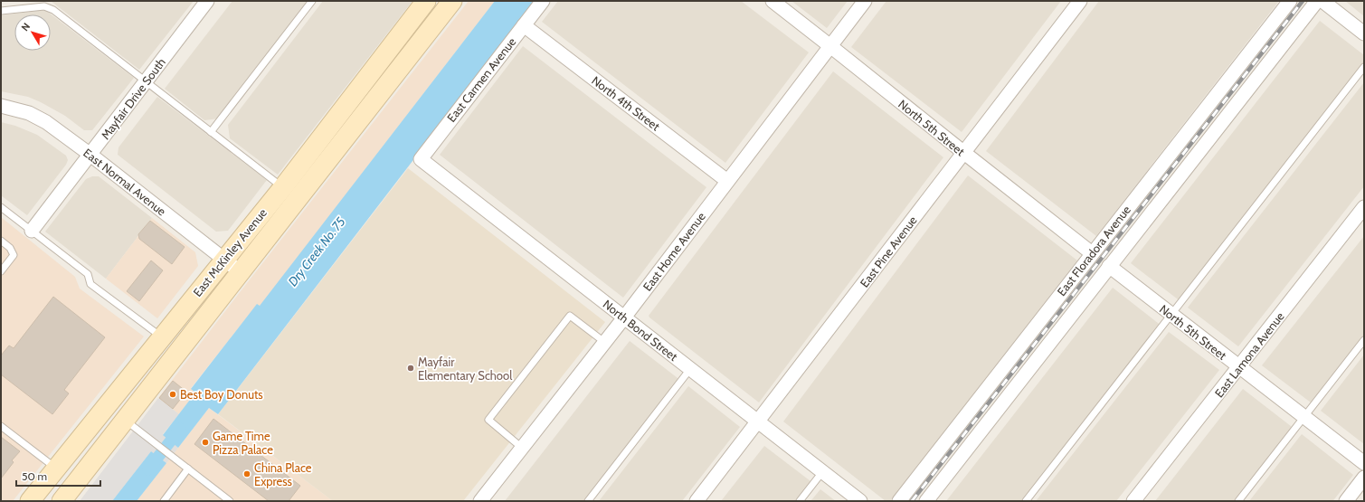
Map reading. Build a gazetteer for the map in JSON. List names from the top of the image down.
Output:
{
  "streets": {
    "main road": ["East McKinley Avenue"],
    "street": [
      "East Carmen Avenue",
      "Mayfair Drive South",
      "North 4th Street",
      "North 5th Street",
      "East Normal Avenue",
      "East Floradora Avenue",
      "East Home Avenue",
      "East Pine Avenue",
      "North Bond Street",
      "East Lamona Avenue"
    ]
  },
  "crossings": [
    ["East Carmen Avenue", "North 4th Street"],
    ["East Carmen Avenue", "North Bond Street"],
    ["Mayfair Drive South", "East Normal Avenue"],
    ["North 4th Street", "East Home Avenue"],
    ["North 5th Street", "East Floradora Avenue"],
    ["North 5th Street", "East Home Avenue"],
    ["North 5th Street", "East Pine Avenue"],
    ["North 5th Street", "East Lamona Avenue"],
    ["East Normal Avenue", "East McKinley Avenue"],
    ["East Home Avenue", "North Bond Street"],
    ["East Pine Avenue", "North Bond Street"]
  ],
  "water": ["Dry Creek No. 75"],
  "places": [
    "Mayfair Elementary School",
    "Best Boy Donuts",
    "Game Time Pizza Palace",
    "China Place Express"
  ],
  "scale_bar": "50 m",
  "north": "top left"
}
